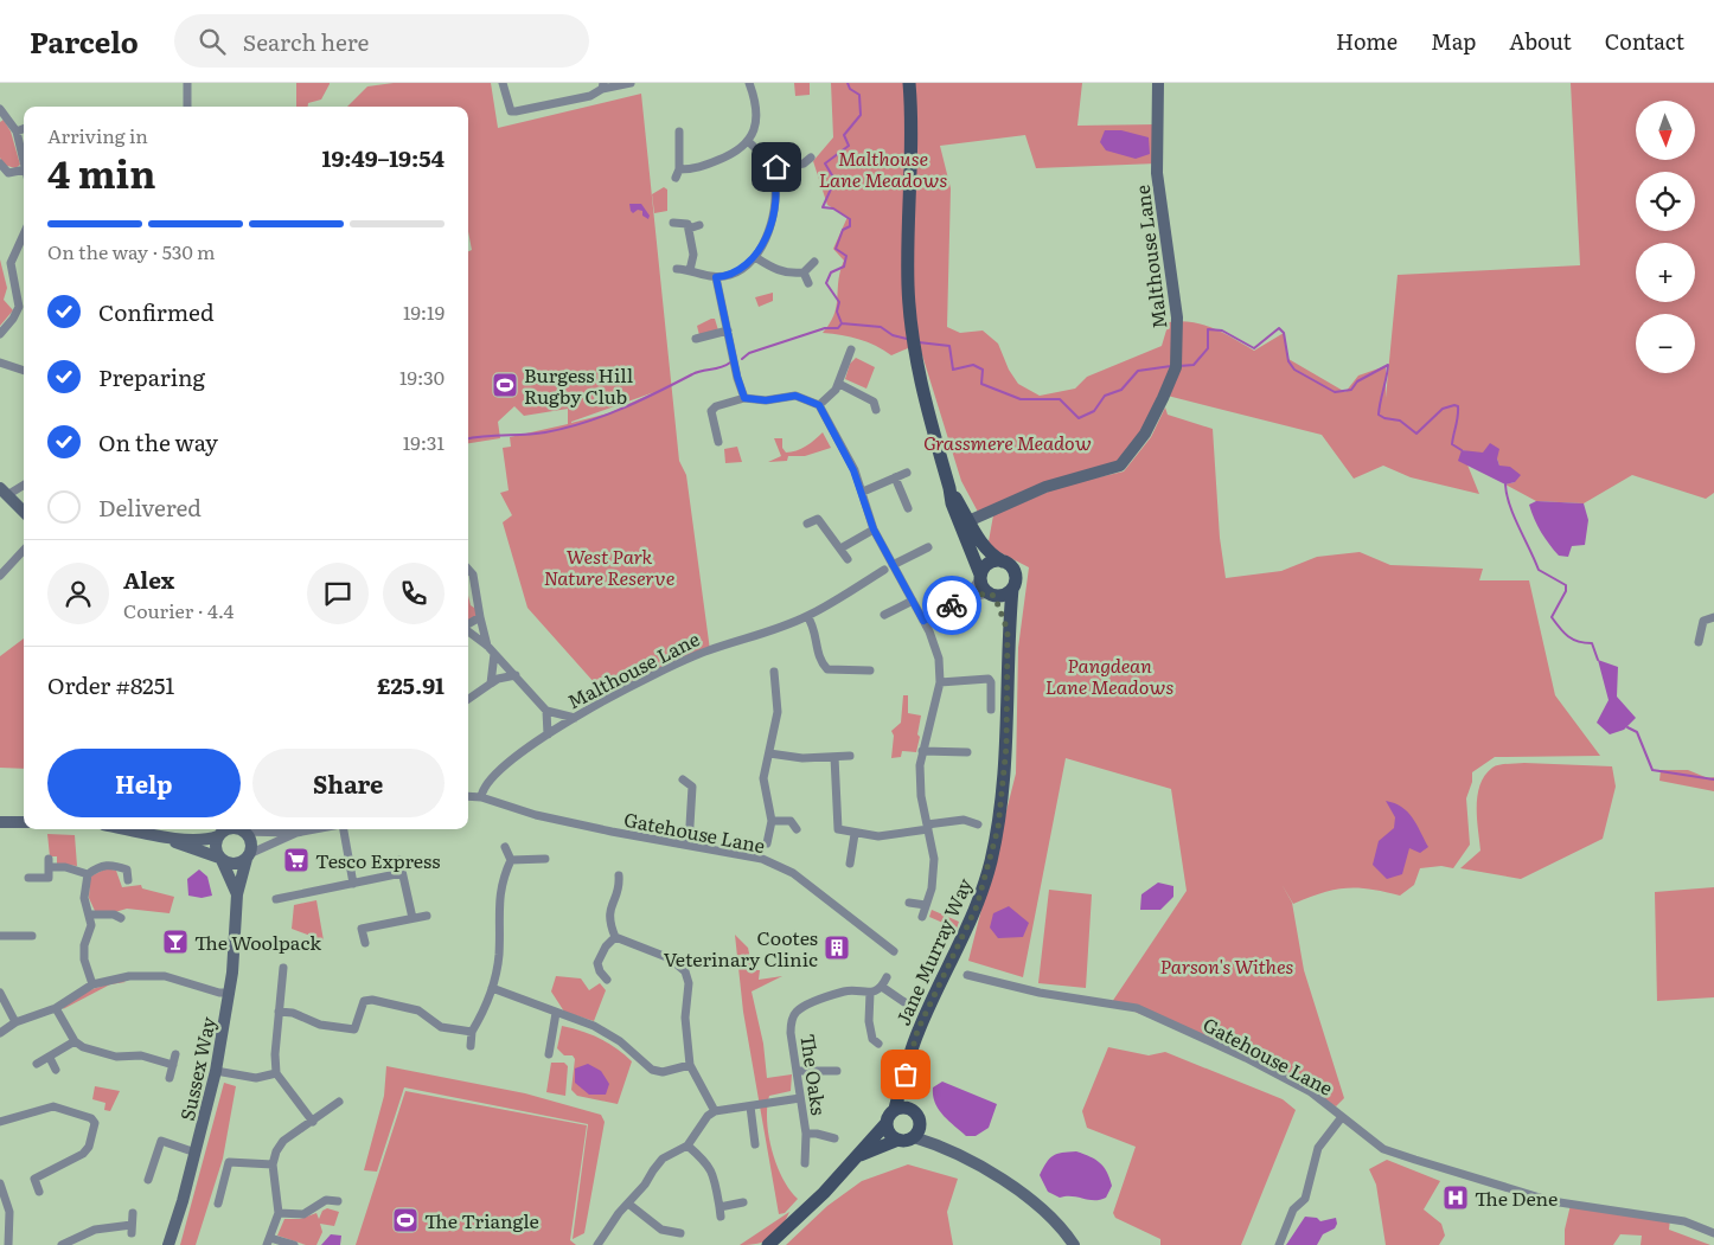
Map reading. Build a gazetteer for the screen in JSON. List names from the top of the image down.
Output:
{
  "streets": {
    "main road": ["Jane Murray Way"],
    "street": [
      "Malthouse Lane",
      "Gatehouse Lane",
      "Sussex Way",
      "The Oaks"
    ]
  },
  "crossings": [
    ["Malthouse Lane", "Gatehouse Lane"]
  ],
  "parks": [
    "Malthouse Lane Meadows",
    "Grassmere Meadow",
    "West Park Nature Reserve",
    "Pangdean Lane Meadows",
    "Parson's Withes"
  ],
  "places": {
    "sports": ["Burgess Hill Rugby Club", "The Triangle"],
    "supermarket": ["Tesco Express"],
    "bar": ["The Woolpack"],
    "building": ["Cootes Veterinary Clinic"],
    "hospital": ["The Dene"]
  },
  "north": "bottom",
  "page": {
    "header": "Parcelo",
    "search": "Search here",
    "nav": [
      "Home",
      "Map",
      "About",
      "Contact"
    ],
    "map_buttons": ["+", "−"],
    "heading": ["4 min", "Arriving in", "19:49–19:54"],
    "panel": [
      "Alex",
      "Courier · 4.4",
      "Order #8251",
      "£25.91"
    ],
    "bar": "On the way · 530 m",
    "list": [
      ["Confirmed", "19:19"],
      ["Preparing", "19:30"],
      ["On the way", "19:31"],
      "Delivered"
    ],
    "buttons": ["Help", "Share"]
  }
}
